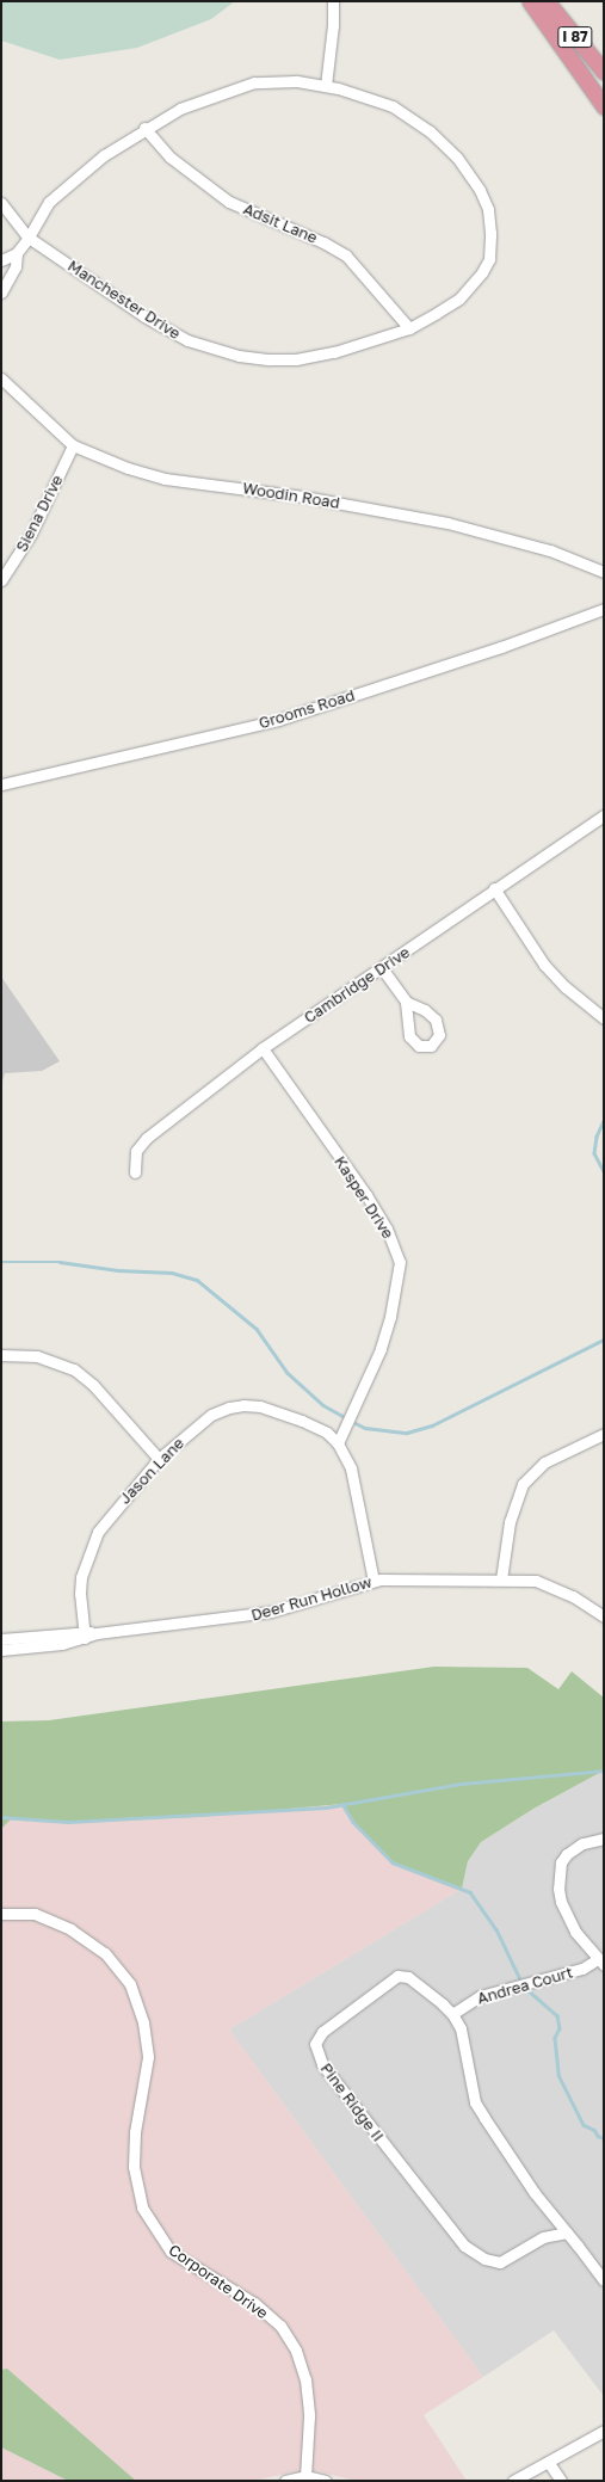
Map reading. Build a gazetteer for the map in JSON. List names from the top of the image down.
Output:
{
  "streets": {
    "highway": ["I 87"],
    "street": [
      "Adsit Lane",
      "Manchester Drive",
      "Woodin Road",
      "Siena Drive",
      "Grooms Road",
      "Cambridge Drive",
      "Kasper Drive",
      "Jason Lane",
      "Deer Run Hollow",
      "Andrea Court",
      "Pine Ridge II",
      "Corporate Drive"
    ]
  },
  "crossings": [
    ["Adsit Lane", "Manchester Drive"],
    ["Woodin Road", "Siena Drive"],
    ["Cambridge Drive", "Kasper Drive"],
    ["Kasper Drive", "Jason Lane"],
    ["Jason Lane", "Deer Run Hollow"],
    ["Andrea Court", "Pine Ridge II"]
  ]
}
